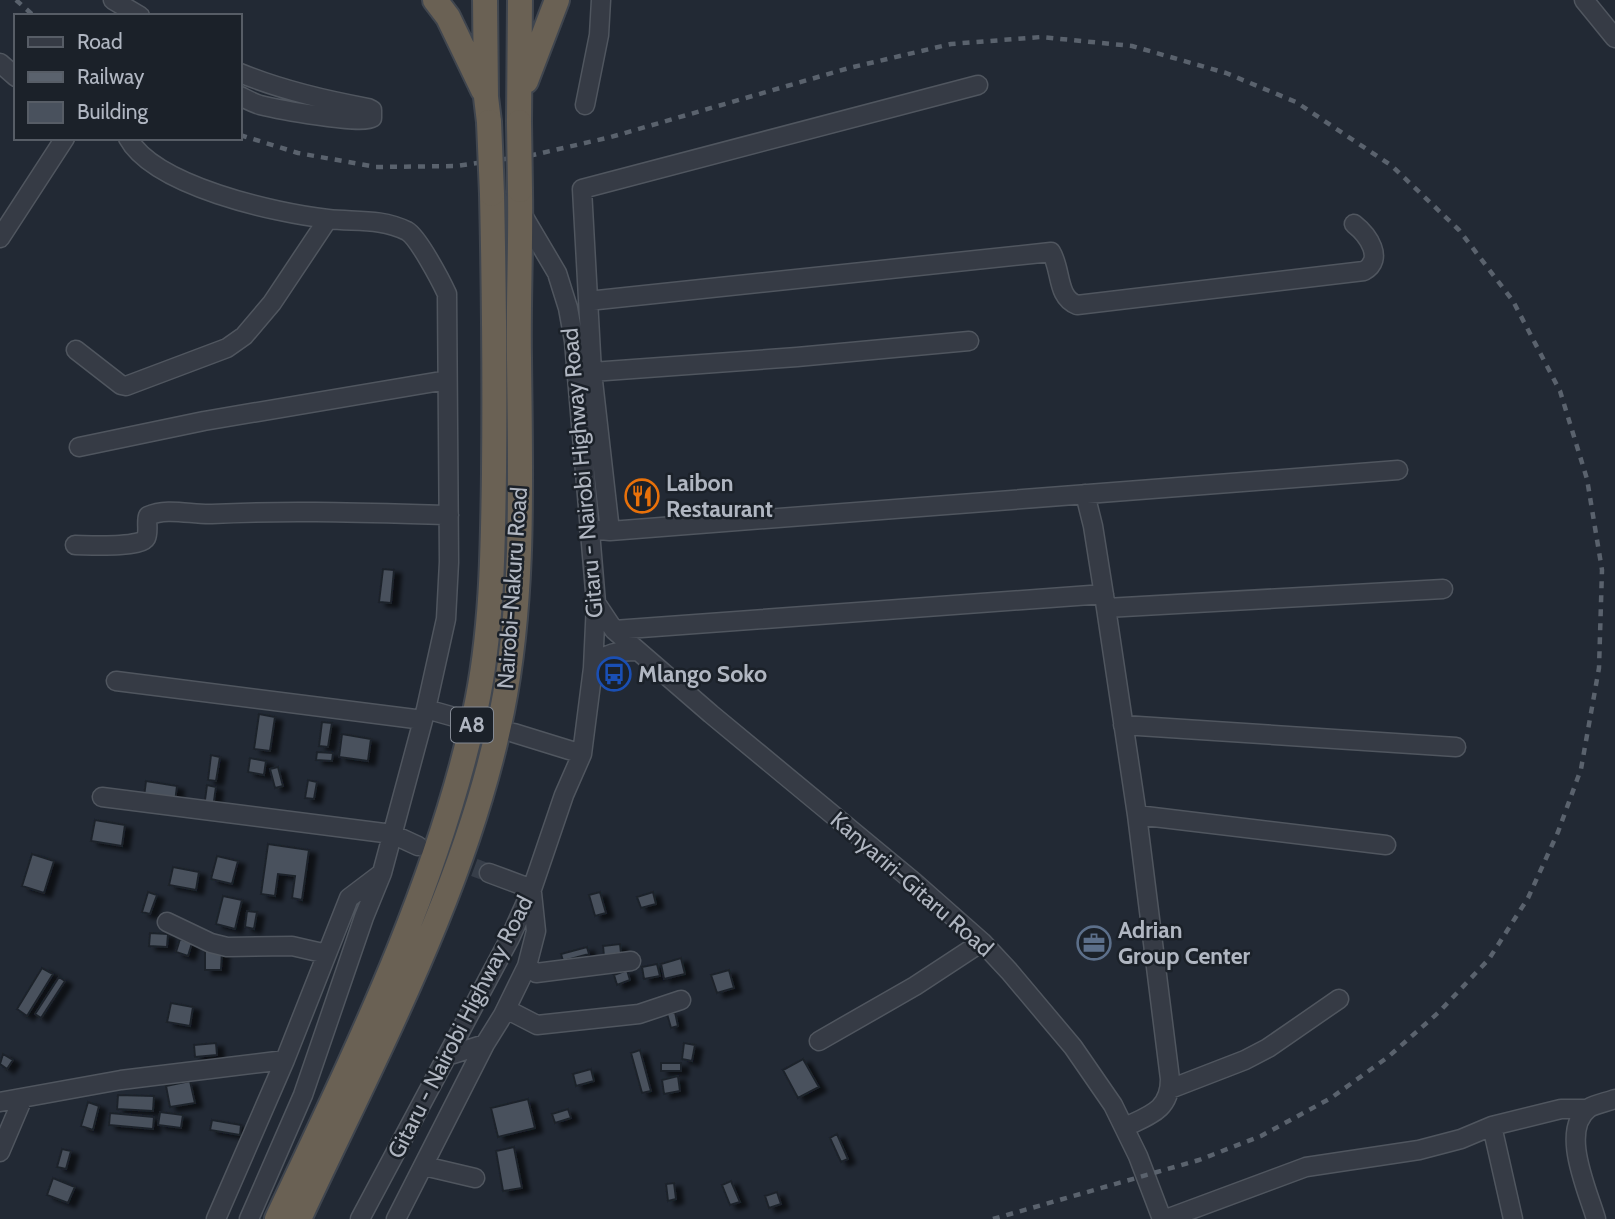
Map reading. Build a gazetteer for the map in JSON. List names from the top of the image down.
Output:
{
  "streets": {
    "highway": ["Nairobi-Nakuru Road", "A8"],
    "street": ["Gitaru - Nairobi Highway Road", "Kanyariri-Gitaru Road"]
  },
  "crossings": [
    ["Gitaru - Nairobi Highway Road", "Nairobi-Nakuru Road"],
    ["Gitaru - Nairobi Highway Road", "Kanyariri-Gitaru Road"]
  ],
  "places": {
    "restaurant": ["Laibon Restaurant"],
    "bus stop": ["Mlango Soko"],
    "office": ["Adrian Group Center"]
  },
  "legend": ["Road", "Railway", "Building"]
}
